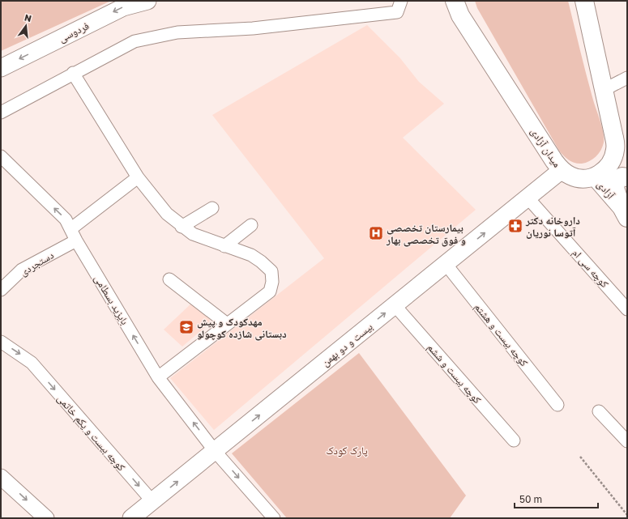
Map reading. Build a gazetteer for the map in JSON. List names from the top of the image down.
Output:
{
  "streets": {
    "main road": [
      "فردوسی",
      "میدان آزادی",
      "آزادی",
      "بیست و دو بهمن"
    ],
    "street": [
      "دستجردی",
      "کوچه سی ام",
      "بایزید بسطامی",
      "کوچه بیست و هشتم",
      "کوچه بیست و ششم",
      "کوچه بیست و یکم خاتمی"
    ]
  },
  "crossings": [
    ["میدان آزادی", "آزادی"],
    ["میدان آزادی", "بیست و دو بهمن"],
    ["دستجردی", "بایزید بسطامی"],
    ["کوچه سی ام", "بیست و دو بهمن"],
    ["بایزید بسطامی", "بیست و دو بهمن"],
    ["کوچه بیست و هشتم", "بیست و دو بهمن"],
    ["بیست و دو بهمن", "کوچه بیست و ششم"],
    ["بیست و دو بهمن", "کوچه بیست و یکم خاتمی"]
  ],
  "one_way": ["فردوسی", "بیست و دو بهمن", "کوچه بیست و یکم خاتمی"],
  "parks": ["پارک کودک"],
  "places": {
    "pharmacy": ["داروخانه دکتر آتوسا نوریان"],
    "hospital": ["بیمارستان تخصصی و فوق تخصصی بهار"],
    "school or university": ["مهدکودک و پیش دبستانی شازده کوچولو"]
  },
  "scale_bar": "50 m",
  "north": "top"
}
